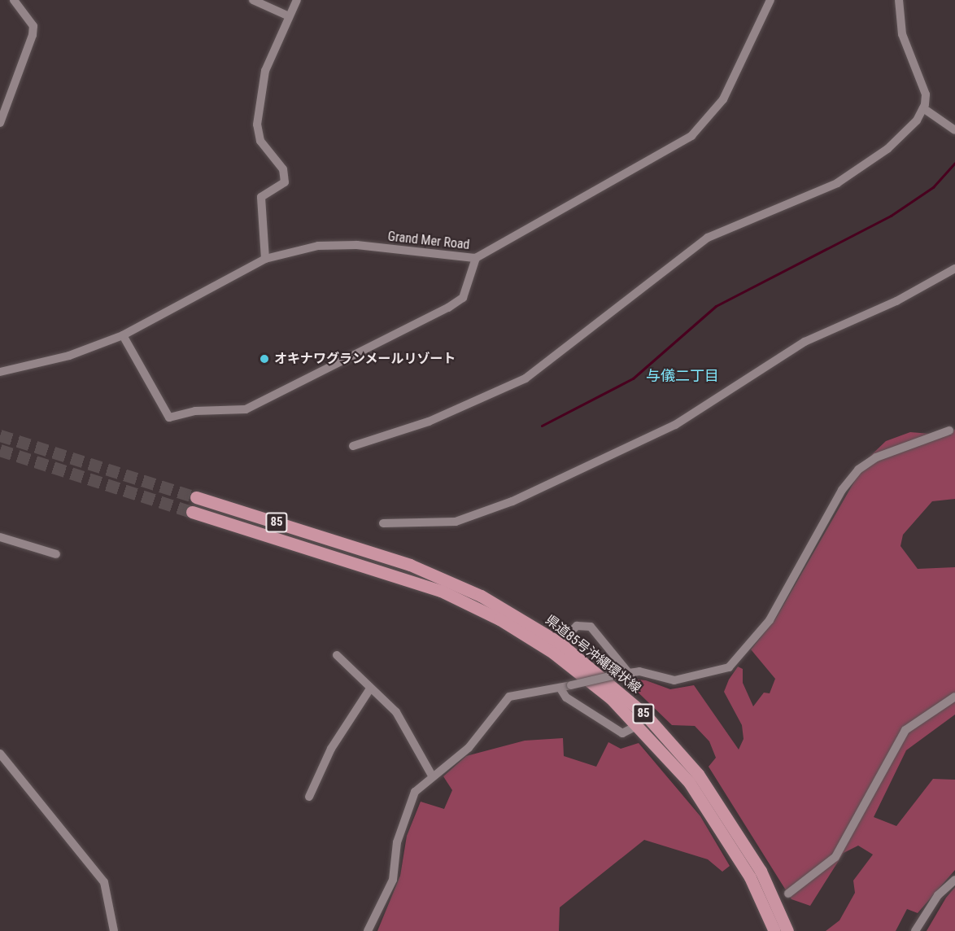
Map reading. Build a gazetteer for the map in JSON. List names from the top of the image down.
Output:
{
  "streets": {
    "main road": ["85", "県道85号沖縄環状線"],
    "street": ["Grand Mer Road"]
  },
  "districts": ["与儀二丁目"],
  "places": ["オキナワグランメールリゾート"]
}
